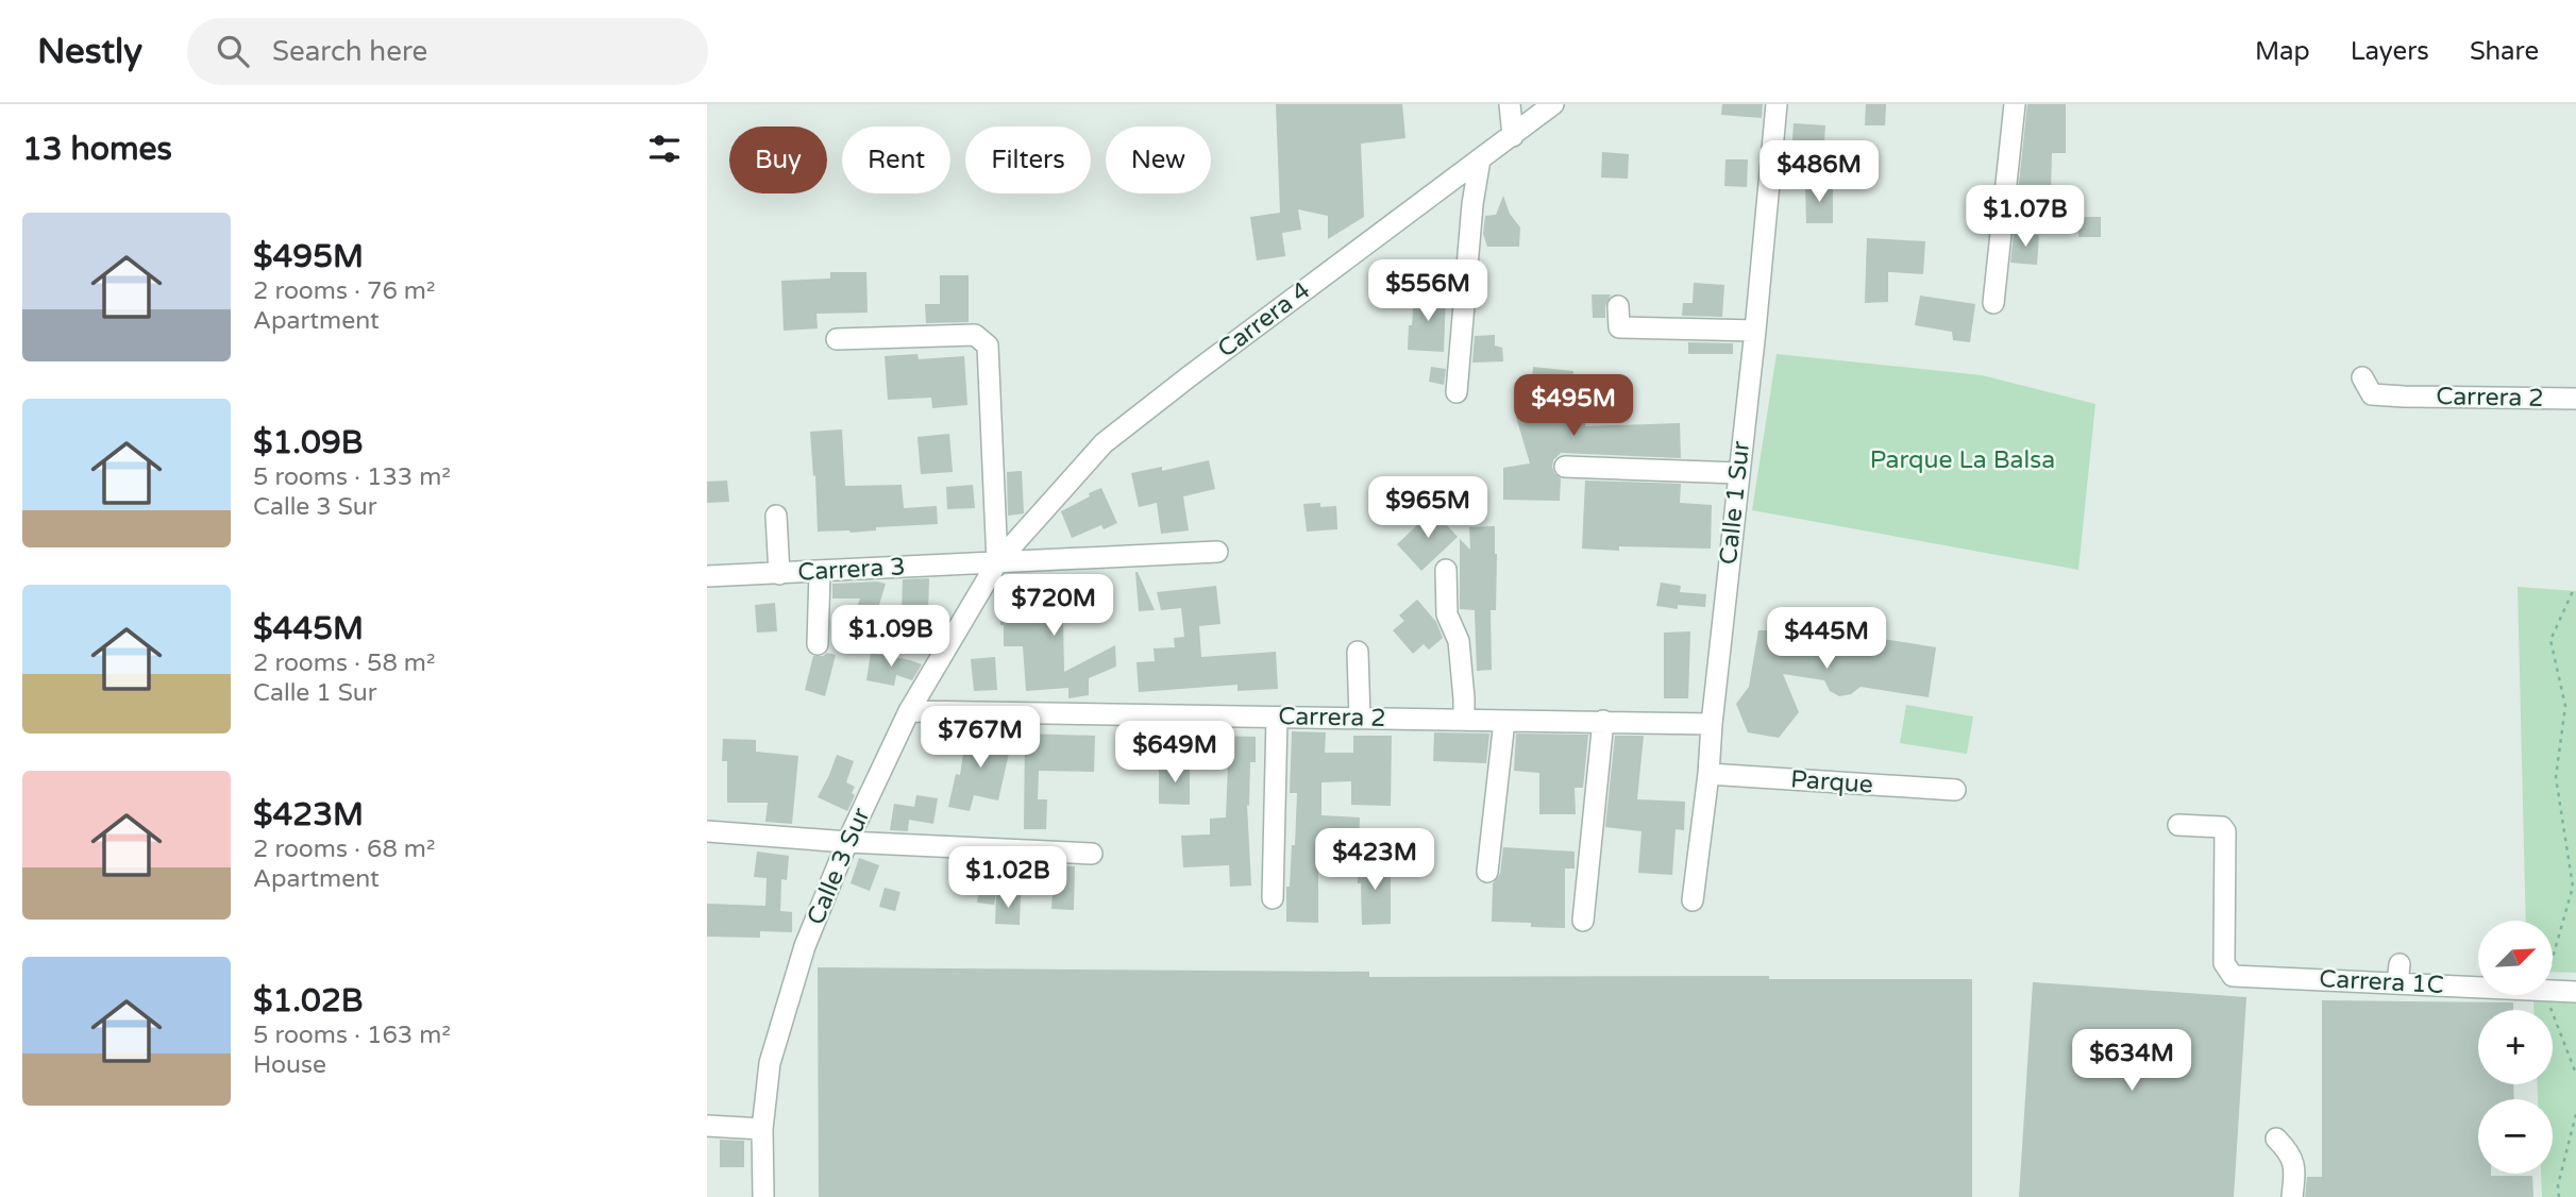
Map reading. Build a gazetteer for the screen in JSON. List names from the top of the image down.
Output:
{
  "streets": {
    "street": [
      "Carrera 4",
      "Carrera 2",
      "Calle 1 Sur",
      "Carrera 3",
      "Parque",
      "Calle 3 Sur",
      "Carrera 1C"
    ]
  },
  "crossings": [
    ["Carrera 4", "Carrera 3"],
    ["Carrera 4", "Calle 3 Sur"],
    ["Carrera 2", "Calle 1 Sur"],
    ["Carrera 2", "Calle 3 Sur"],
    ["Calle 1 Sur", "Parque"],
    ["Carrera 3", "Calle 3 Sur"]
  ],
  "parks": ["Parque La Balsa"],
  "north": "top right",
  "page": {
    "header": "Nestly",
    "search": "Search here",
    "nav": ["Map", "Layers", "Share"],
    "heading": "13 homes",
    "chip": [
      "Buy",
      "Rent",
      "Filters",
      "New"
    ],
    "price": [
      "$486M",
      "$1.07B",
      "$556M",
      "$495M",
      "$965M",
      "$720M",
      "$1.09B",
      "$445M",
      "$767M",
      "$649M",
      "$423M",
      "$1.02B",
      "$634M"
    ],
    "list": [
      {
        "name": "$495M",
        "note": "2 rooms · 76 m² · Apartment"
      },
      {
        "name": "$1.09B",
        "note": "5 rooms · 133 m² · Calle 3 Sur"
      },
      {
        "name": "$445M",
        "note": "2 rooms · 58 m² · Calle 1 Sur"
      },
      {
        "name": "$423M",
        "note": "2 rooms · 68 m² · Apartment"
      },
      {
        "name": "$1.02B",
        "note": "5 rooms · 163 m² · House"
      }
    ],
    "map_buttons": ["+", "−"]
  }
}
